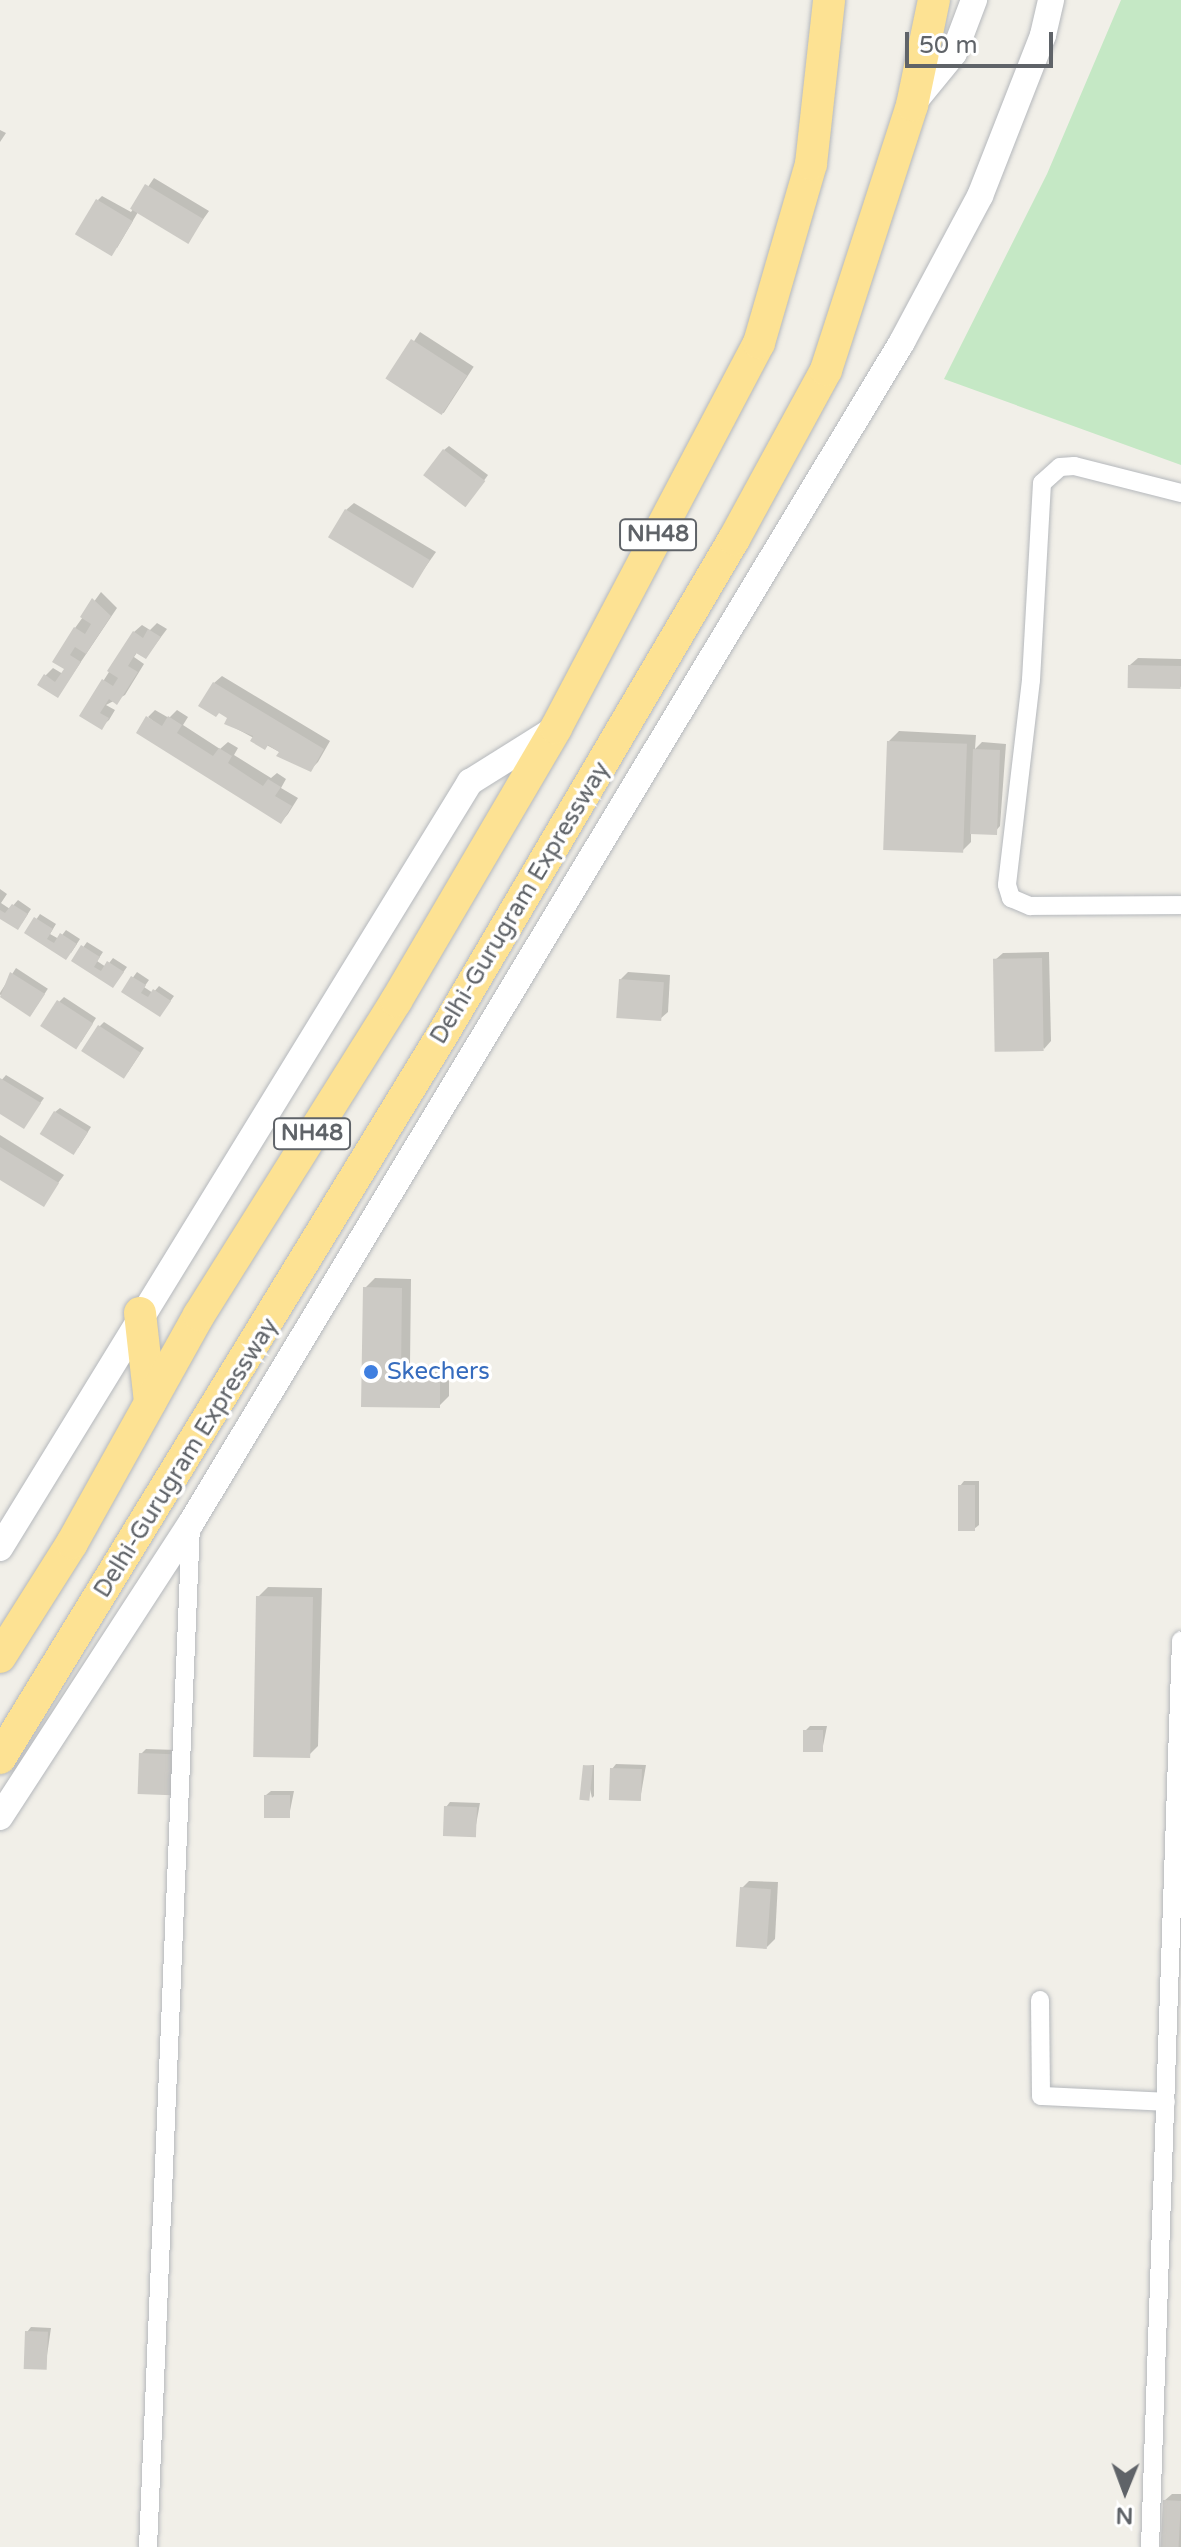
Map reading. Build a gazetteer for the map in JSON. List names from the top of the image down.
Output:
{
  "streets": {
    "highway": ["NH48", "Delhi-Gurugram Expressway"]
  },
  "places": ["Skechers"],
  "scale_bar": "50 m",
  "north": "bottom"
}
